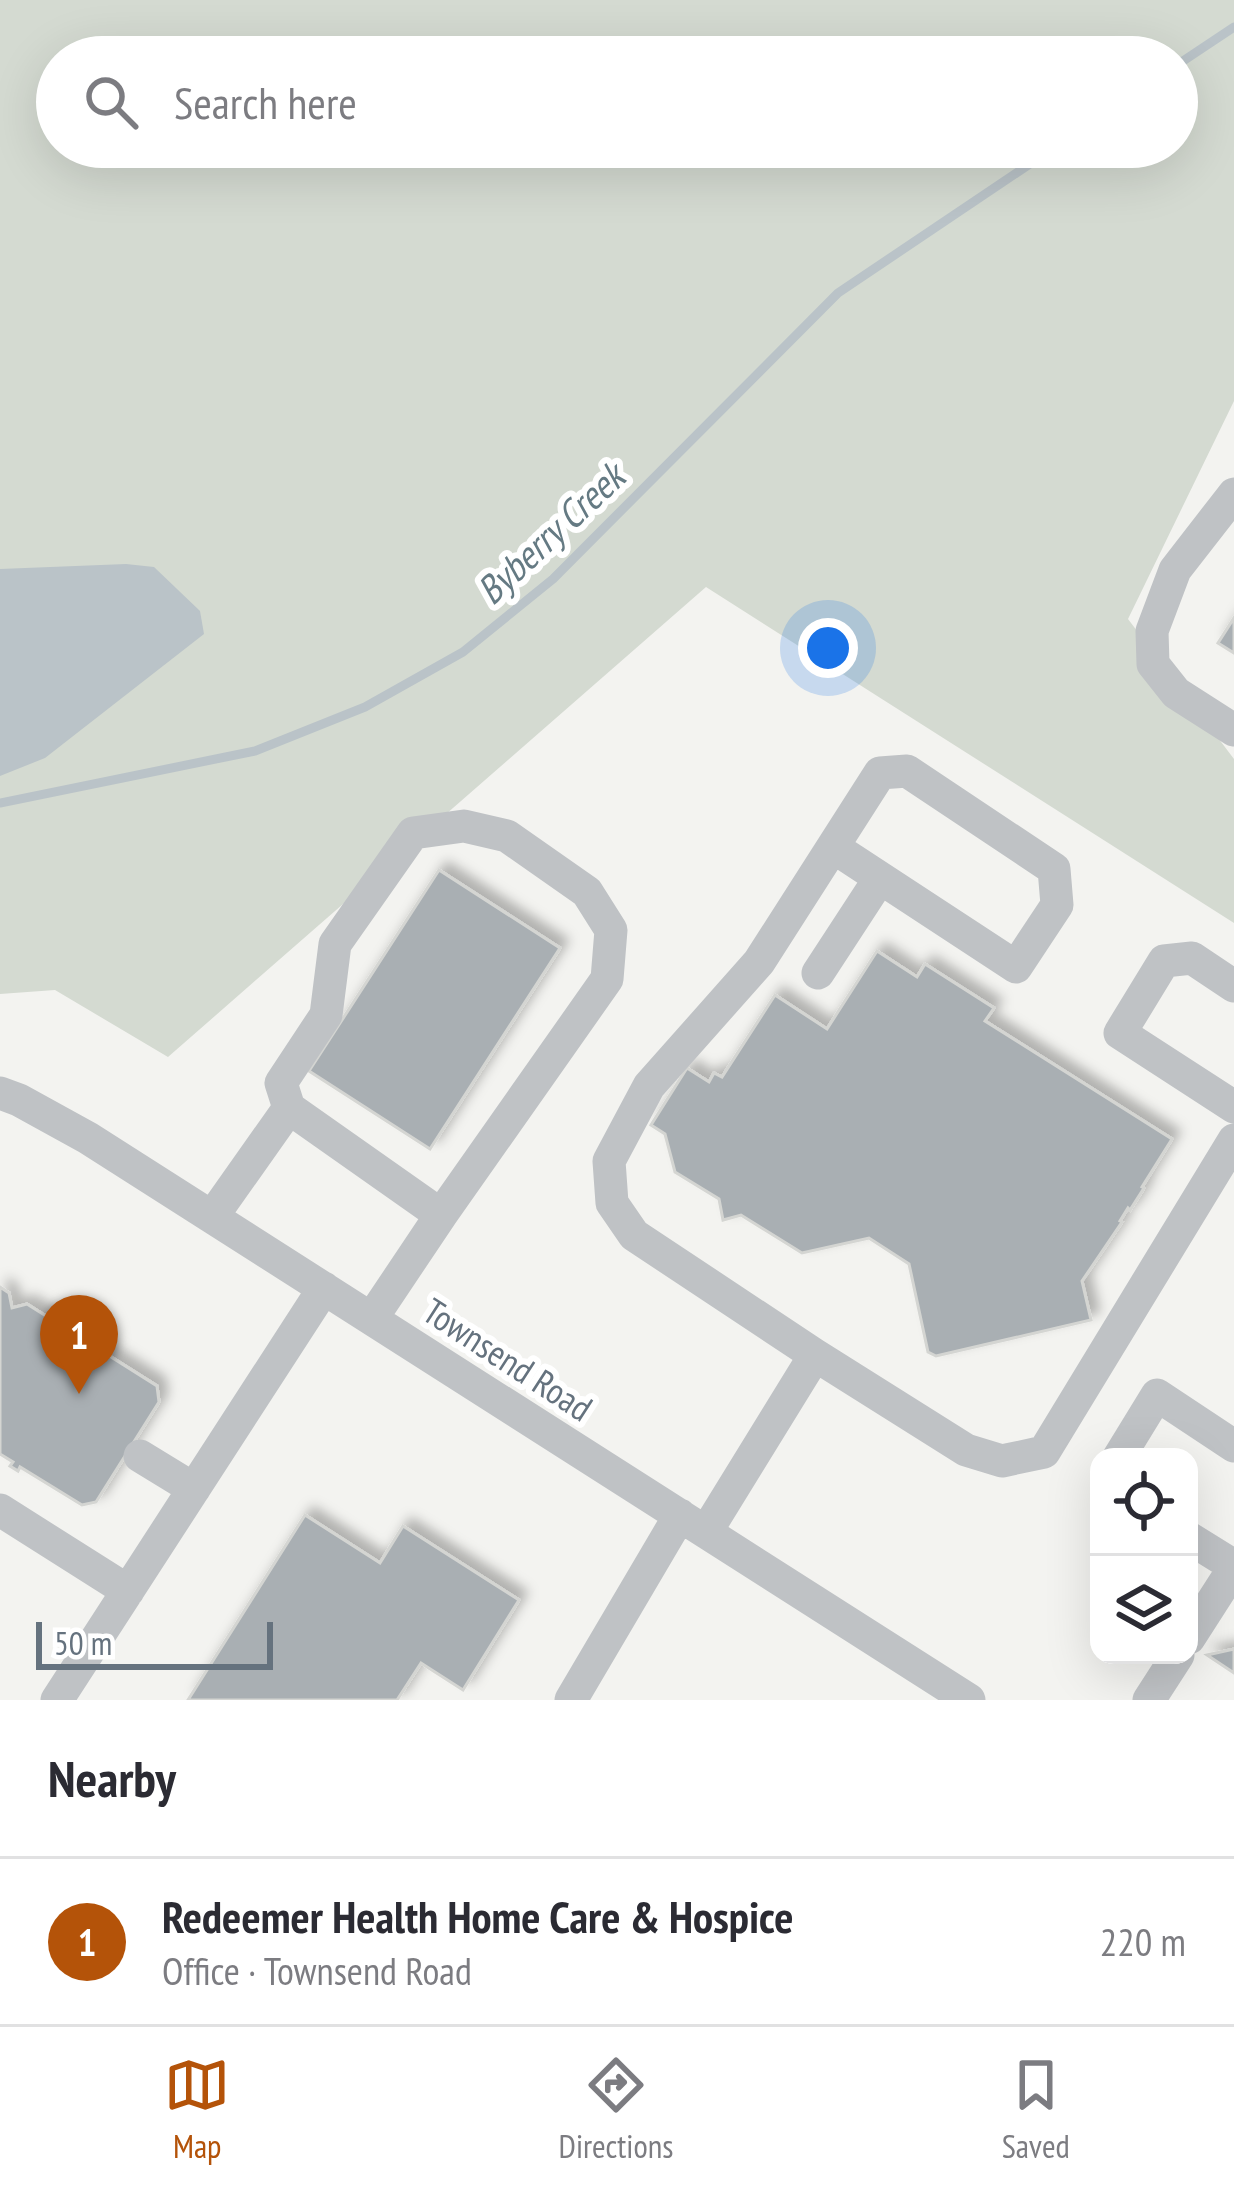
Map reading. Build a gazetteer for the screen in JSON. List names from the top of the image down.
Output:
{
  "streets": {
    "street": ["Townsend Road"]
  },
  "water": ["Byberry Creek"],
  "scale_bar": "50 m",
  "page": {
    "search": "Search here",
    "pins": "1",
    "scale": "50 m",
    "heading": "Nearby",
    "list": [
      {
        "mark": "1",
        "name": "Redeemer Health Home Care & Hospice",
        "note": "Office · Townsend Road",
        "value": "220 m"
      }
    ],
    "nav": ["Map", "Directions", "Saved"]
  }
}
